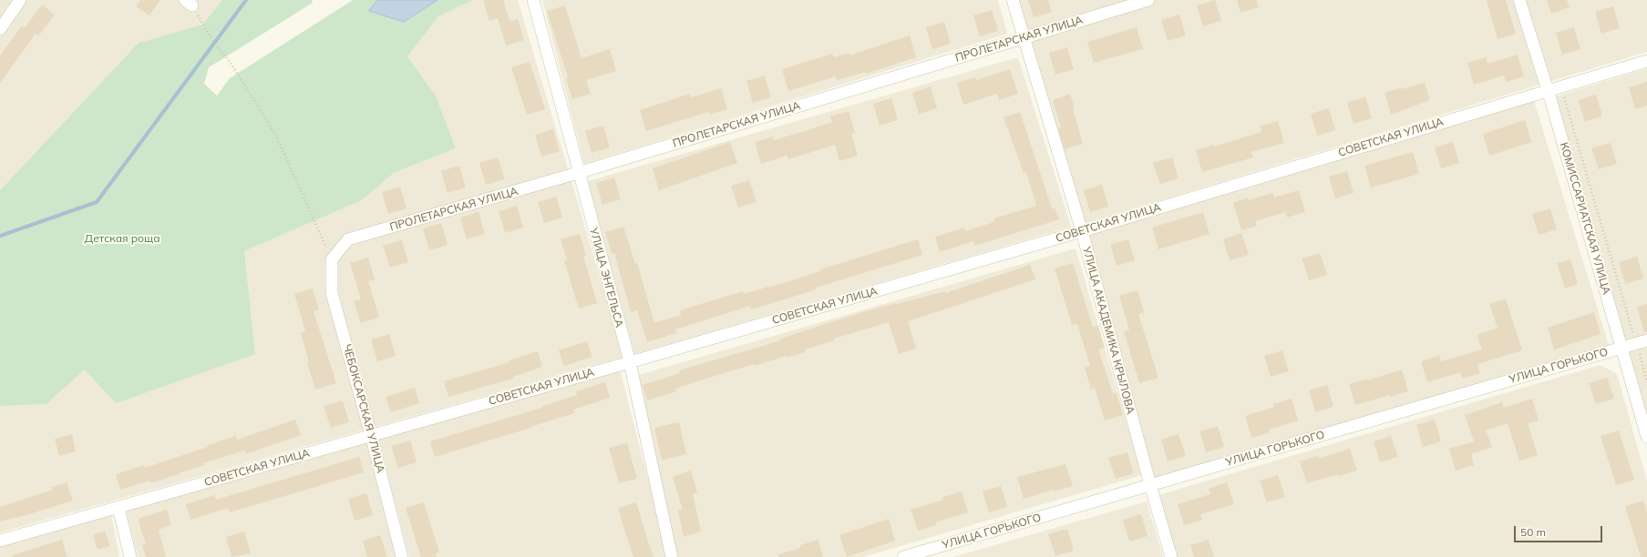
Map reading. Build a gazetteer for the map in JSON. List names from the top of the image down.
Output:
{
  "streets": {
    "street": [
      "ПРОЛЕТАРСКАЯ УЛИЦА",
      "СОВЕТСКАЯ УЛИЦА",
      "КОМИССАРИАТСКАЯ УЛИЦА",
      "УЛИЦА ЭНГЕЛЬСА",
      "УЛИЦА АКАДЕМИКА КРЫЛОВА",
      "УЛИЦА ГОРЬКОГО",
      "ЧЕБОКСАРСКАЯ УЛИЦА"
    ]
  },
  "crossings": [
    ["ПРОЛЕТАРСКАЯ УЛИЦА", "УЛИЦА ЭНГЕЛЬСА"],
    ["ПРОЛЕТАРСКАЯ УЛИЦА", "УЛИЦА АКАДЕМИКА КРЫЛОВА"],
    ["ПРОЛЕТАРСКАЯ УЛИЦА", "ЧЕБОКСАРСКАЯ УЛИЦА"],
    ["СОВЕТСКАЯ УЛИЦА", "КОМИССАРИАТСКАЯ УЛИЦА"],
    ["СОВЕТСКАЯ УЛИЦА", "УЛИЦА ЭНГЕЛЬСА"],
    ["СОВЕТСКАЯ УЛИЦА", "УЛИЦА АКАДЕМИКА КРЫЛОВА"],
    ["СОВЕТСКАЯ УЛИЦА", "ЧЕБОКСАРСКАЯ УЛИЦА"],
    ["КОМИССАРИАТСКАЯ УЛИЦА", "УЛИЦА ГОРЬКОГО"],
    ["УЛИЦА АКАДЕМИКА КРЫЛОВА", "УЛИЦА ГОРЬКОГО"]
  ],
  "parks": ["Детская роща"],
  "scale_bar": "50 m"
}
